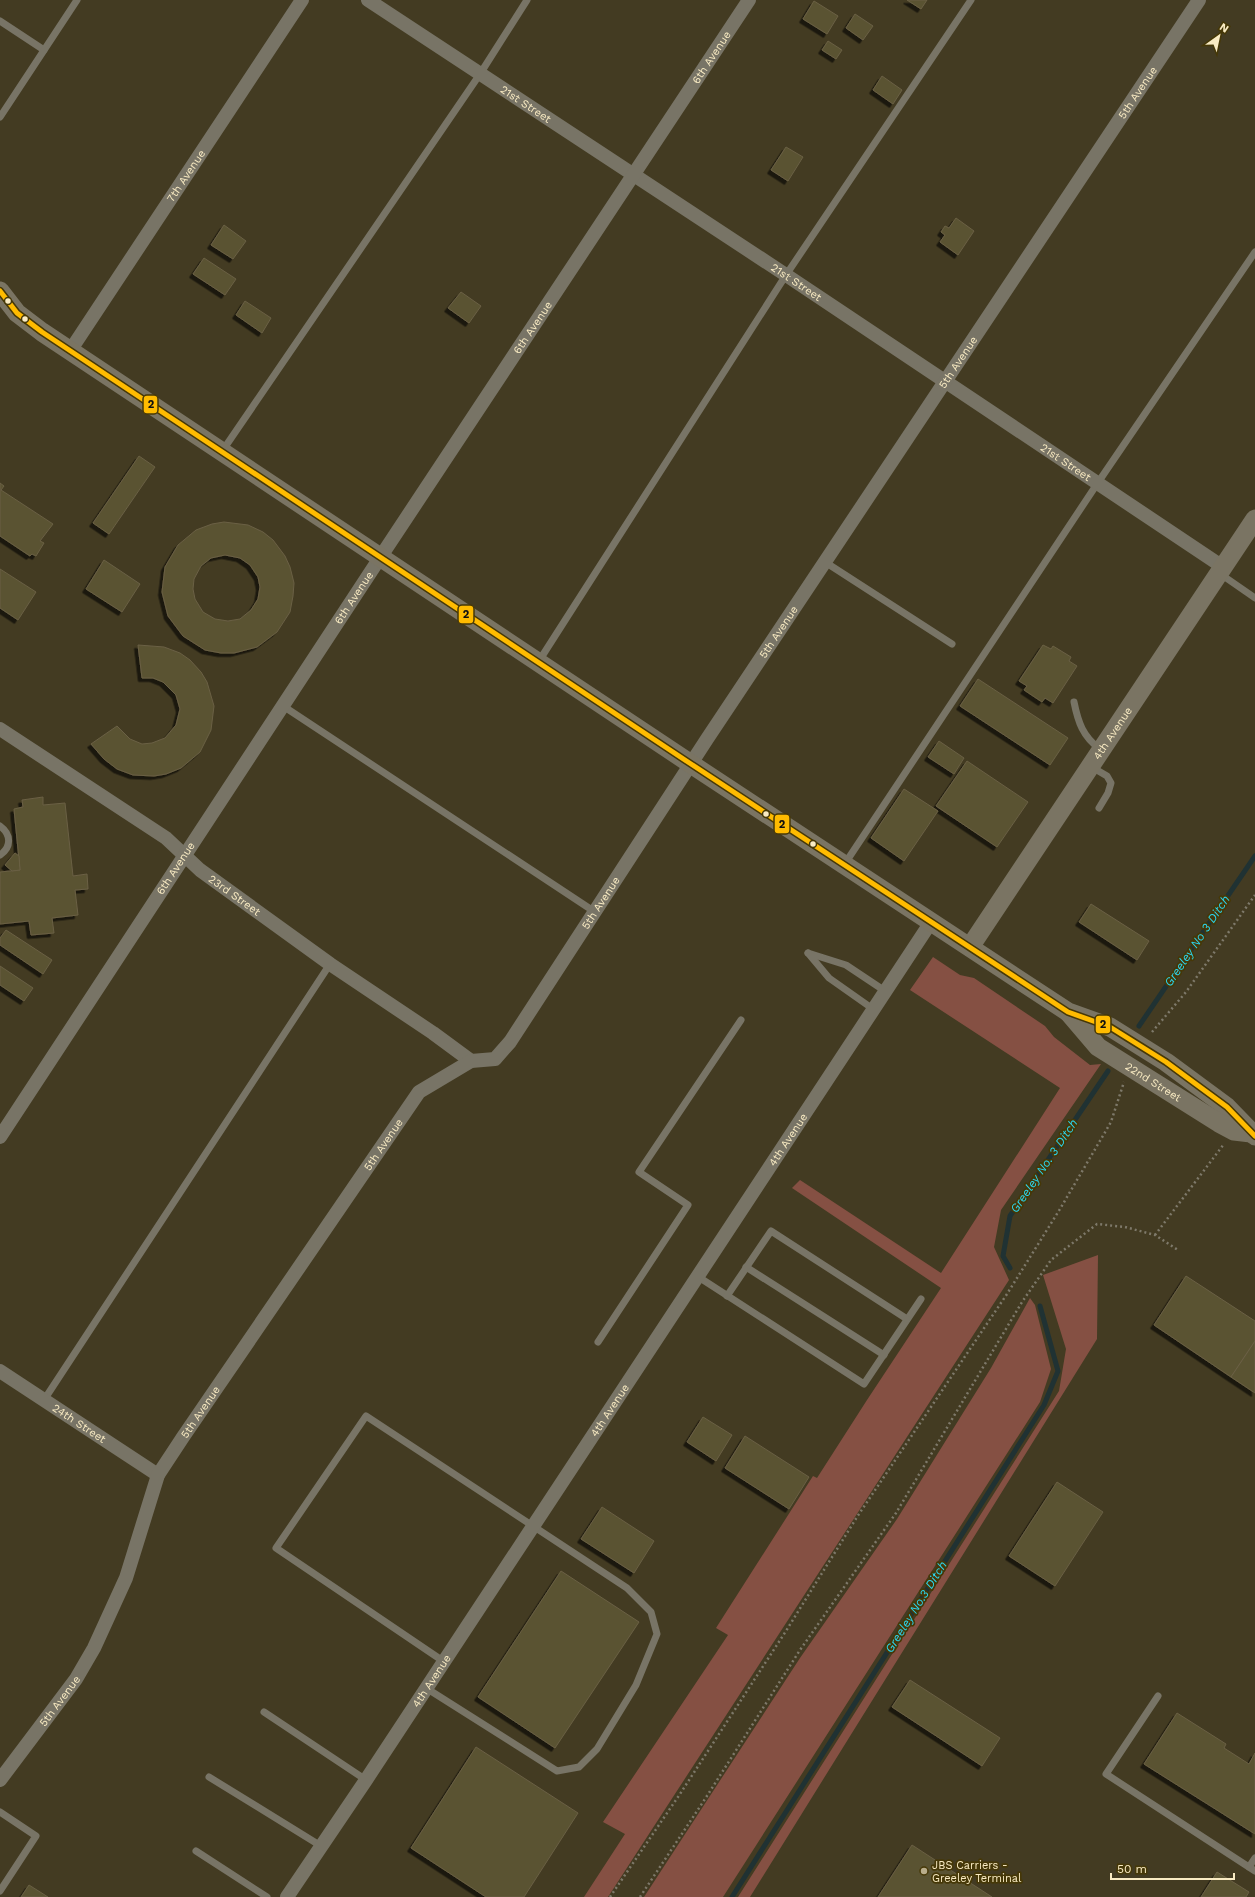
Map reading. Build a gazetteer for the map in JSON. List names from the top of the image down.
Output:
{
  "streets": {
    "street": [
      "6th Avenue",
      "5th Avenue",
      "21st Street",
      "7th Avenue",
      "4th Avenue",
      "23rd Street",
      "22nd Street",
      "24th Street"
    ]
  },
  "crossings": [
    ["6th Avenue", "21st Street"],
    ["6th Avenue", "23rd Street"],
    ["6th Avenue", "22nd Street"],
    ["5th Avenue", "21st Street"],
    ["5th Avenue", "23rd Street"],
    ["5th Avenue", "22nd Street"],
    ["5th Avenue", "24th Street"],
    ["21st Street", "4th Avenue"],
    ["7th Avenue", "22nd Street"],
    ["4th Avenue", "22nd Street"]
  ],
  "water": ["Greeley No 3 Ditch", "Greeley No. 3 Ditch", "Greeley No.3 Ditch"],
  "places": ["JBS Carriers - Greeley Terminal"],
  "lines": ["transit line 2"],
  "scale_bar": "50 m",
  "north": "top right"
}
